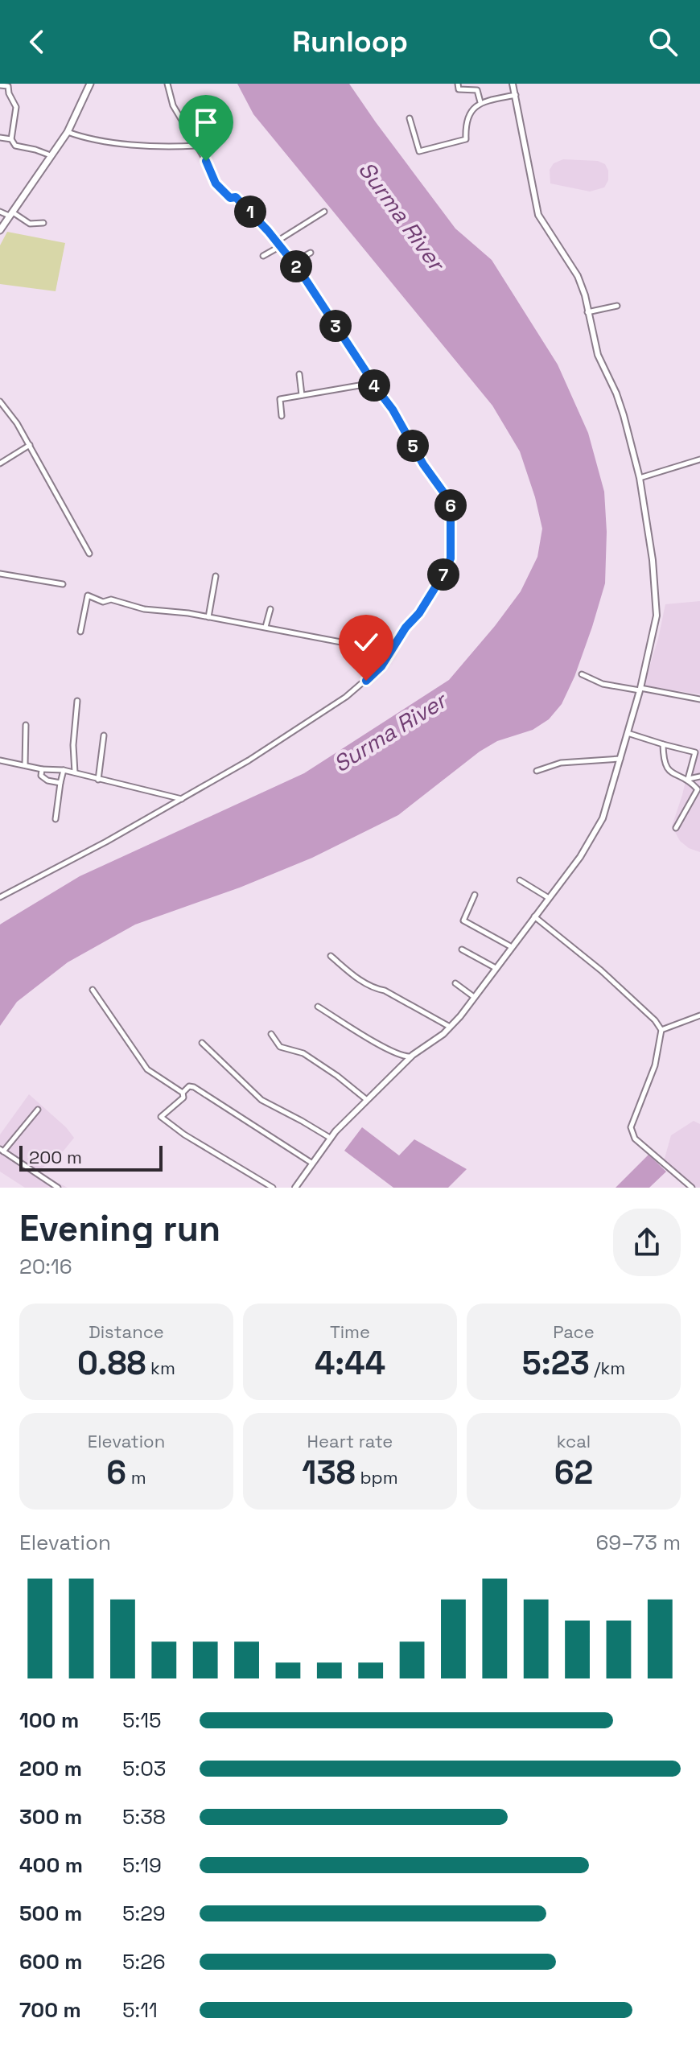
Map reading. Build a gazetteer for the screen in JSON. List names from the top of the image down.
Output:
{
  "water": ["Surma River"],
  "scale_bar": "200 m",
  "page": {
    "header": "Runloop",
    "pins": [
      "1",
      "2",
      "3",
      "4",
      "5",
      "6",
      "7"
    ],
    "scale": "200 m",
    "heading": ["Evening run", "20:16"],
    "stats": [
      ["Distance", "0.88 km"],
      ["Time", "4:44"],
      ["Pace", "5:23 /km"],
      ["Elevation", "6 m"],
      ["Heart rate", "138 bpm"],
      ["kcal", "62"]
    ],
    "chart": ["Elevation", "69–73 m"],
    "list": [
      {
        "name": "100 m",
        "note": "5:15"
      },
      {
        "name": "200 m",
        "note": "5:03"
      },
      {
        "name": "300 m",
        "note": "5:38"
      },
      {
        "name": "400 m",
        "note": "5:19"
      },
      {
        "name": "500 m",
        "note": "5:29"
      },
      {
        "name": "600 m",
        "note": "5:26"
      },
      {
        "name": "700 m",
        "note": "5:11"
      }
    ]
  }
}
